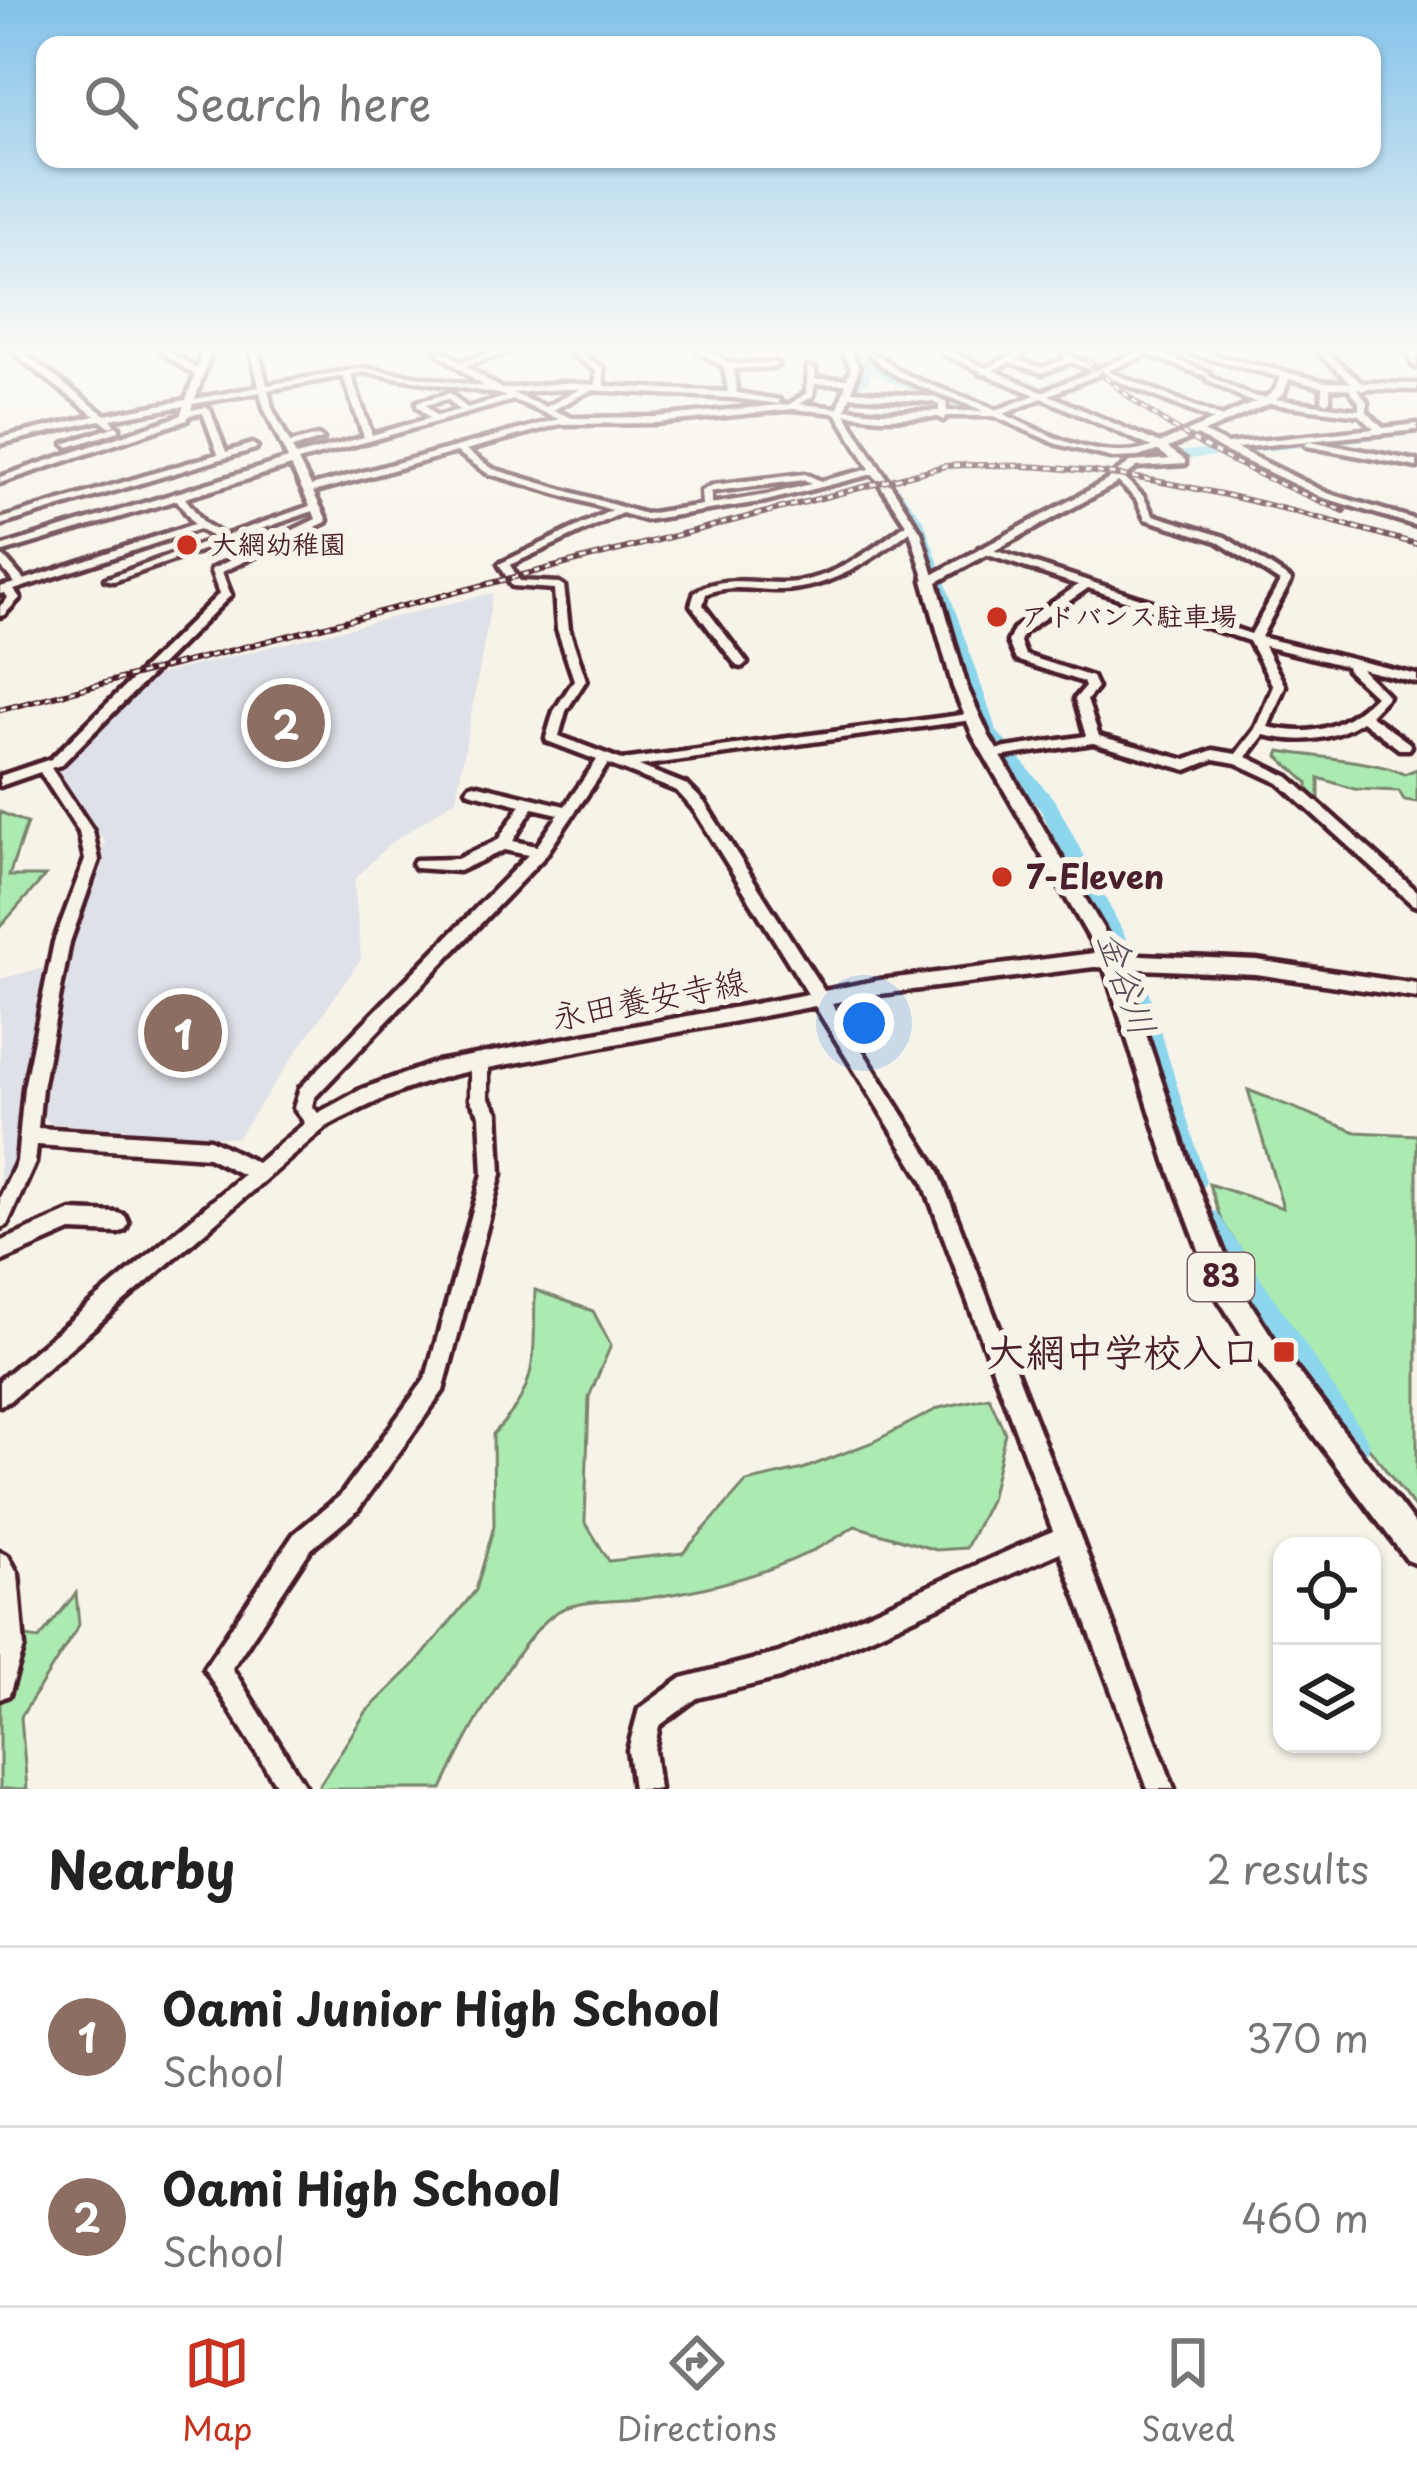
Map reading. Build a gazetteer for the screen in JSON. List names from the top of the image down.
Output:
{
  "streets": {
    "main road": ["83"],
    "street": ["永田養安寺線"]
  },
  "crossings": [
    ["永田養安寺線", "83"]
  ],
  "water": ["金谷川"],
  "places": {
    "other": ["大網幼稚園", "アドバンス駐車場", "7-Eleven"],
    "transit": ["大網中学校入口"]
  },
  "page": {
    "search": "Search here",
    "pins": ["2", "1"],
    "heading": ["Nearby", "2 results"],
    "list": [
      {
        "mark": "1",
        "name": "Oami Junior High School",
        "note": "School",
        "value": "370 m"
      },
      {
        "mark": "2",
        "name": "Oami High School",
        "note": "School",
        "value": "460 m"
      }
    ],
    "nav": ["Map", "Directions", "Saved"]
  }
}
